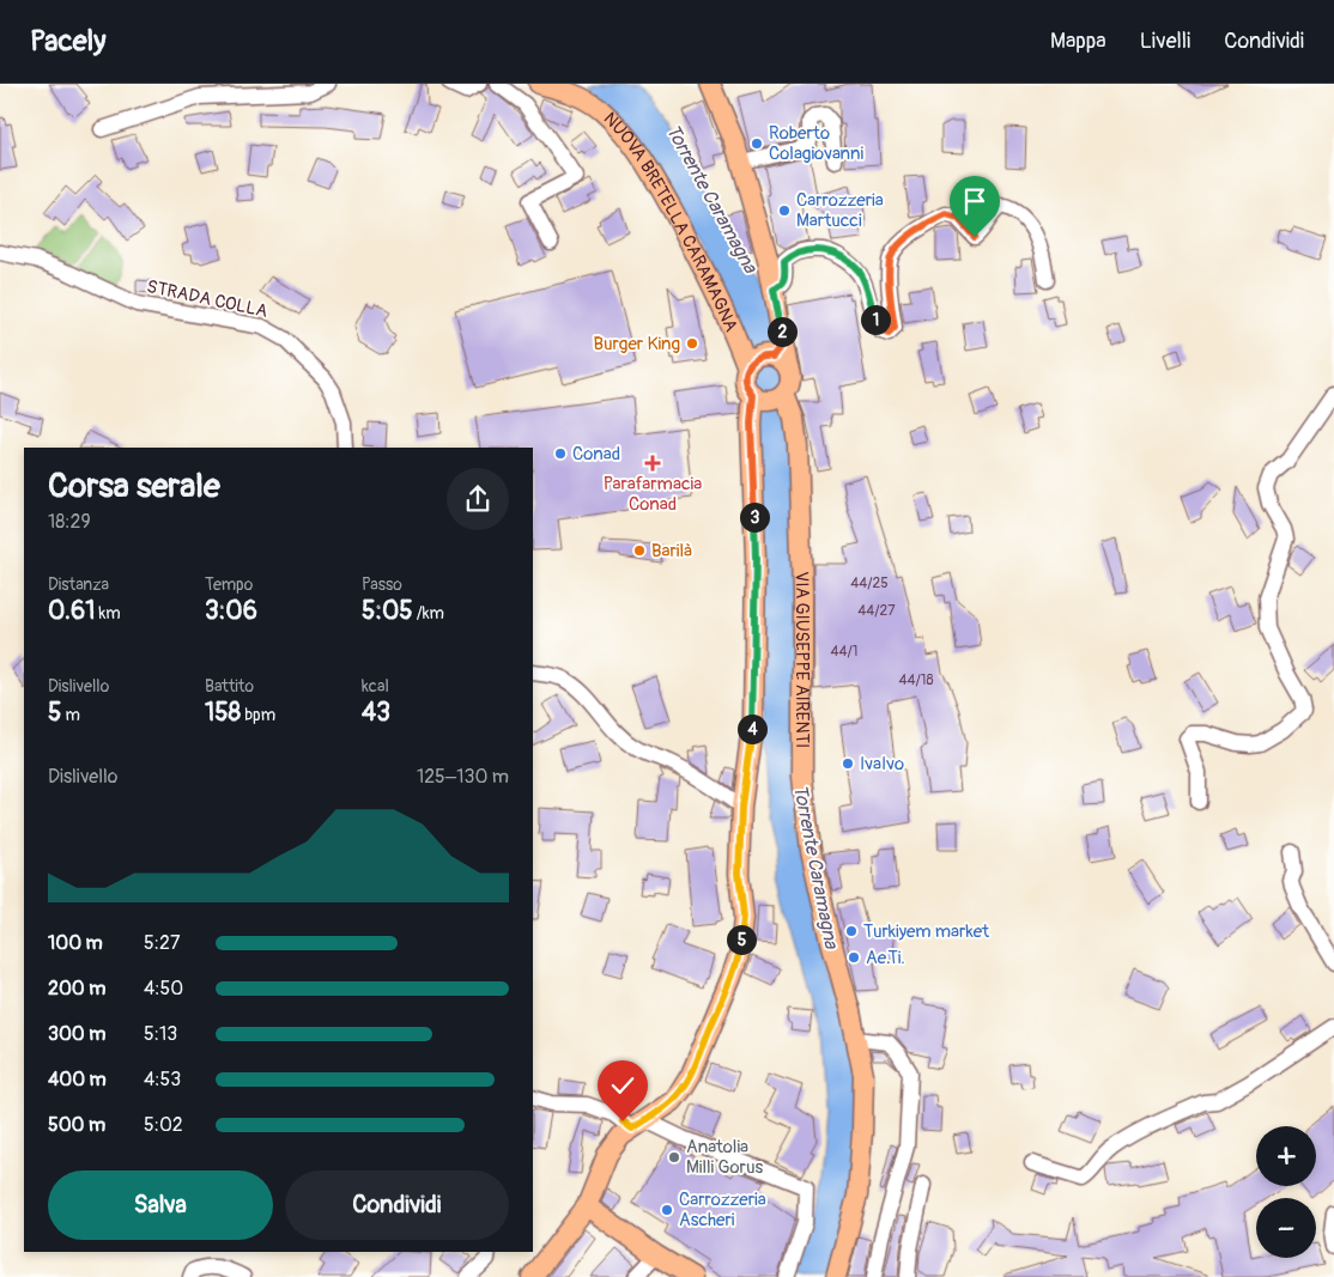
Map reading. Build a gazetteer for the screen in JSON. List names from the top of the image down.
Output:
{
  "streets": {
    "main road": ["NUOVA BRETELLA CARAMAGNA", "VIA GIUSEPPE AIRENTI"],
    "street": ["STRADA COLLA"]
  },
  "crossings": [
    ["NUOVA BRETELLA CARAMAGNA", "VIA GIUSEPPE AIRENTI"]
  ],
  "water": ["Torrente Caramagna"],
  "places": {
    "other": [
      "Roberto Colagiovanni",
      "Carrozzeria Martucci",
      "Burger King",
      "Conad",
      "Barilà",
      "IvaIvo",
      "Turkiyem market",
      "Ae.Ti.",
      "Anatolia Milli Gorus",
      "Carrozzeria Ascheri"
    ],
    "health": ["Parafarmacia Conad"]
  },
  "house_numbers": [
    "44/25",
    "44/27",
    "44/1",
    "44/18"
  ],
  "page": {
    "header": "Pacely",
    "nav": ["Mappa", "Livelli", "Condividi"],
    "pins": [
      "1",
      "2",
      "3",
      "4",
      "5"
    ],
    "heading": ["Corsa serale", "18:29"],
    "stats": [
      ["Distanza", "0.61 km"],
      ["Tempo", "3:06"],
      ["Passo", "5:05 /km"],
      ["Dislivello", "5 m"],
      ["Battito", "158 bpm"],
      ["kcal", "43"]
    ],
    "chart": ["Dislivello", "125–130 m"],
    "list": [
      {
        "name": "100 m",
        "note": "5:27"
      },
      {
        "name": "200 m",
        "note": "4:50"
      },
      {
        "name": "300 m",
        "note": "5:13"
      },
      {
        "name": "400 m",
        "note": "4:53"
      },
      {
        "name": "500 m",
        "note": "5:02"
      }
    ],
    "map_buttons": ["+", "−"],
    "buttons": ["Salva", "Condividi"]
  }
}
